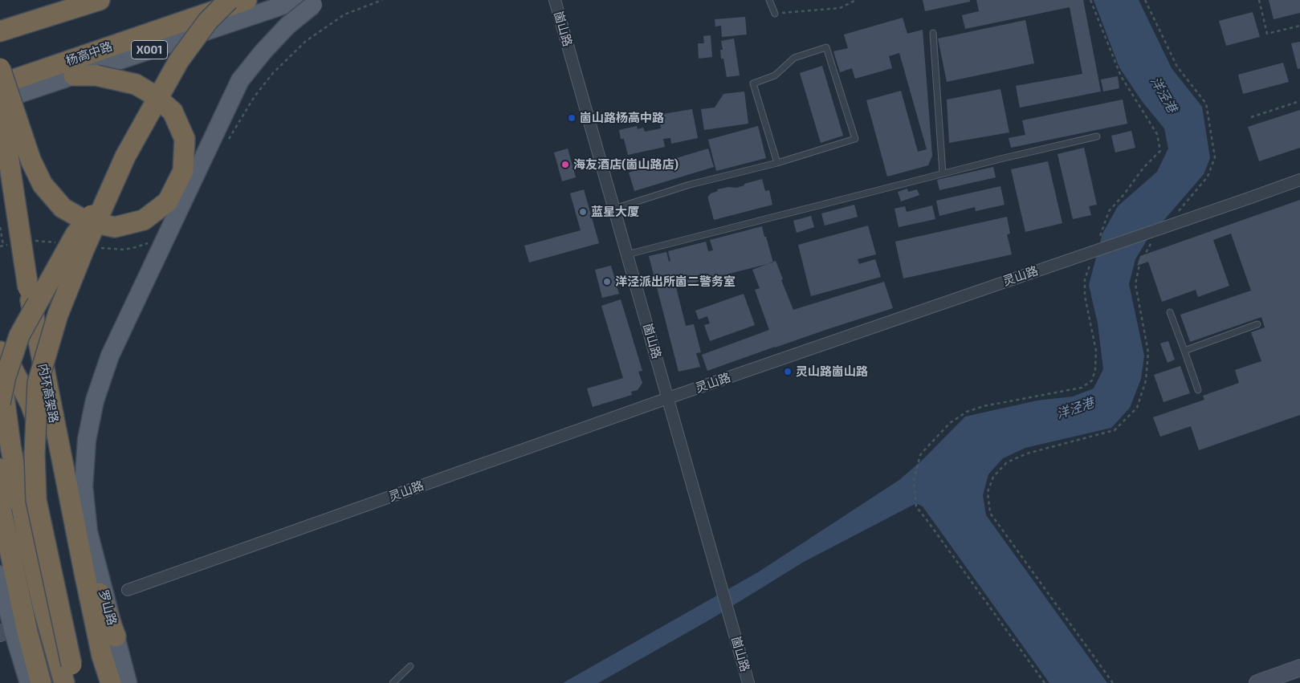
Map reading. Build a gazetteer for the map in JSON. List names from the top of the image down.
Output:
{
  "streets": {
    "highway": ["X001", "杨高中路", "内环高架路"],
    "main road": ["罗山路"],
    "street": ["崮山路", "灵山路"]
  },
  "crossings": [
    ["崮山路", "灵山路"],
    ["X001", "内环高架路"]
  ],
  "water": ["洋泾港"],
  "places": [
    "崮山路杨高中路",
    "海友酒店(崮山路店)",
    "蓝星大厦",
    "洋泾派出所崮二警务室",
    "灵山路崮山路"
  ]
}
